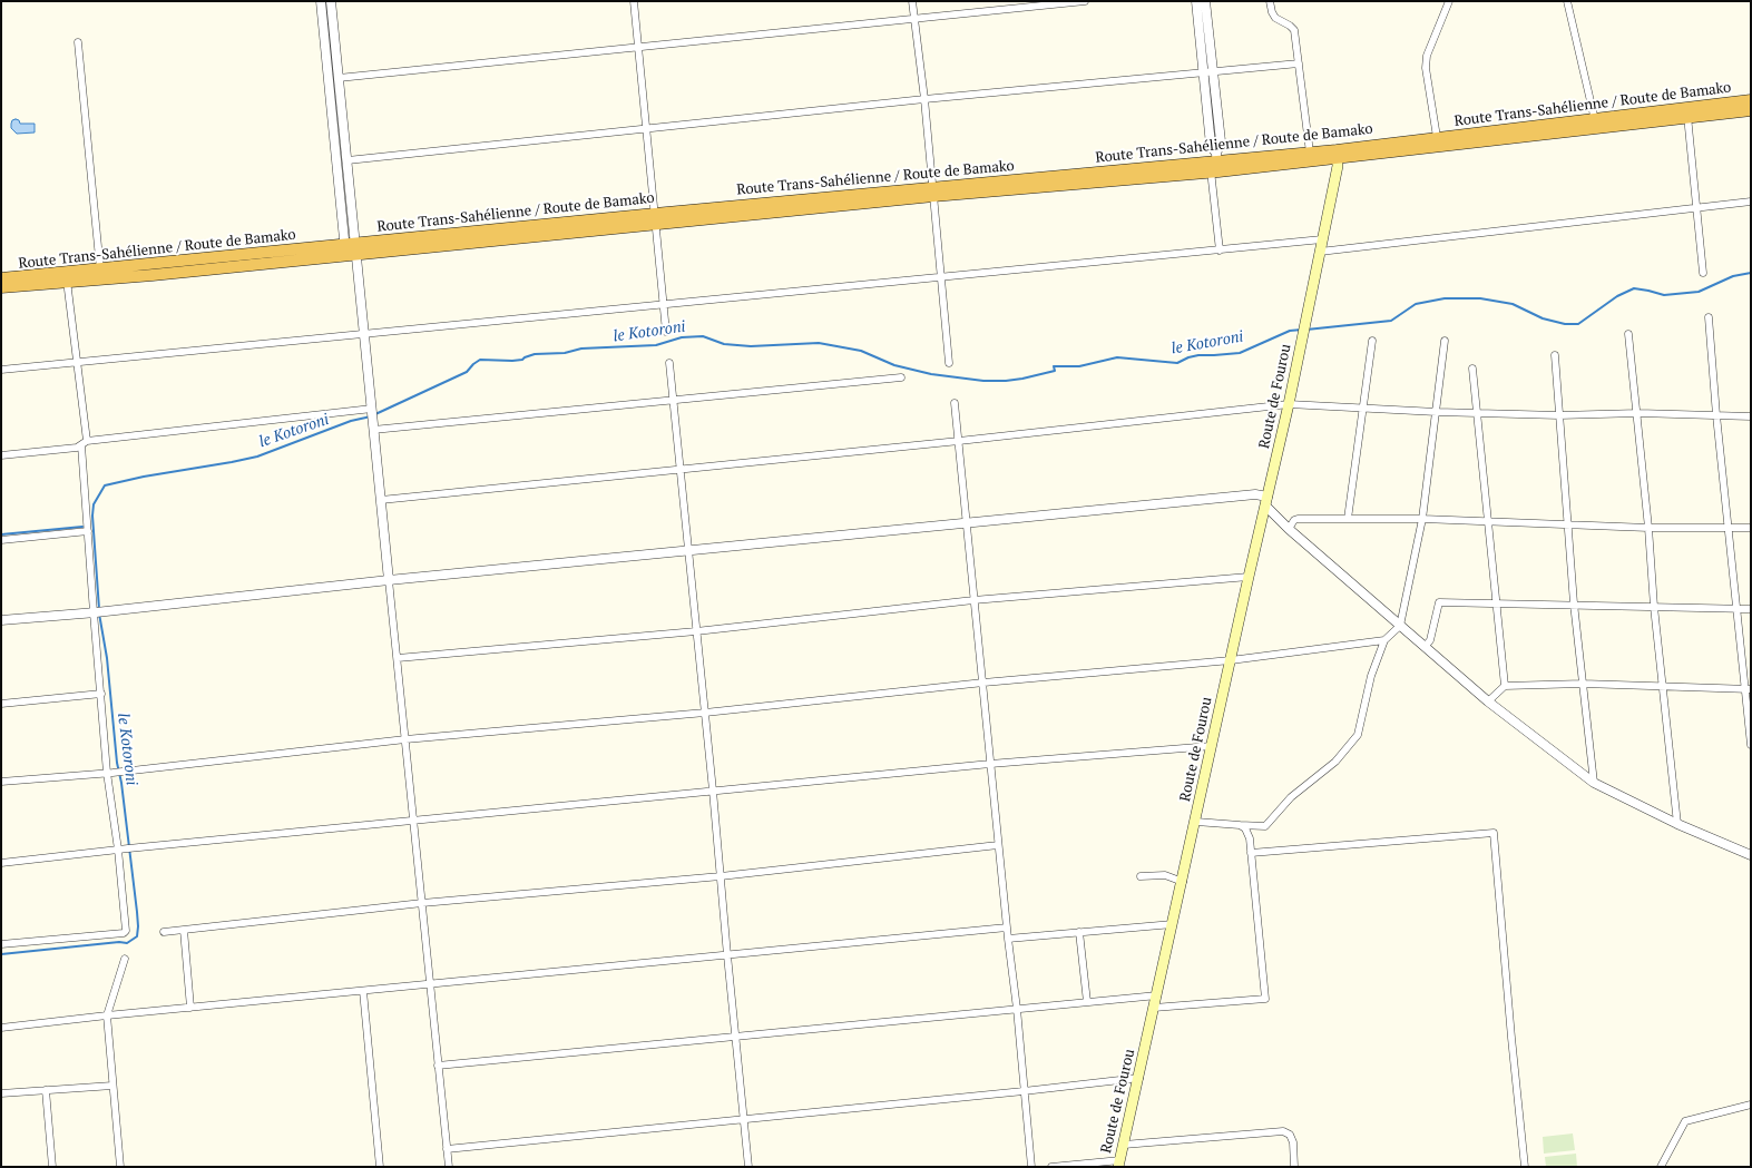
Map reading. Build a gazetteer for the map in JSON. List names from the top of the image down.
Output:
{
  "streets": {
    "highway": ["Route Trans-Sahélienne / Route de Bamako"],
    "main road": ["Route de Fourou"]
  },
  "crossings": [
    ["Route Trans-Sahélienne / Route de Bamako", "Route de Fourou"]
  ],
  "water": ["le Kotoroni"]
}
